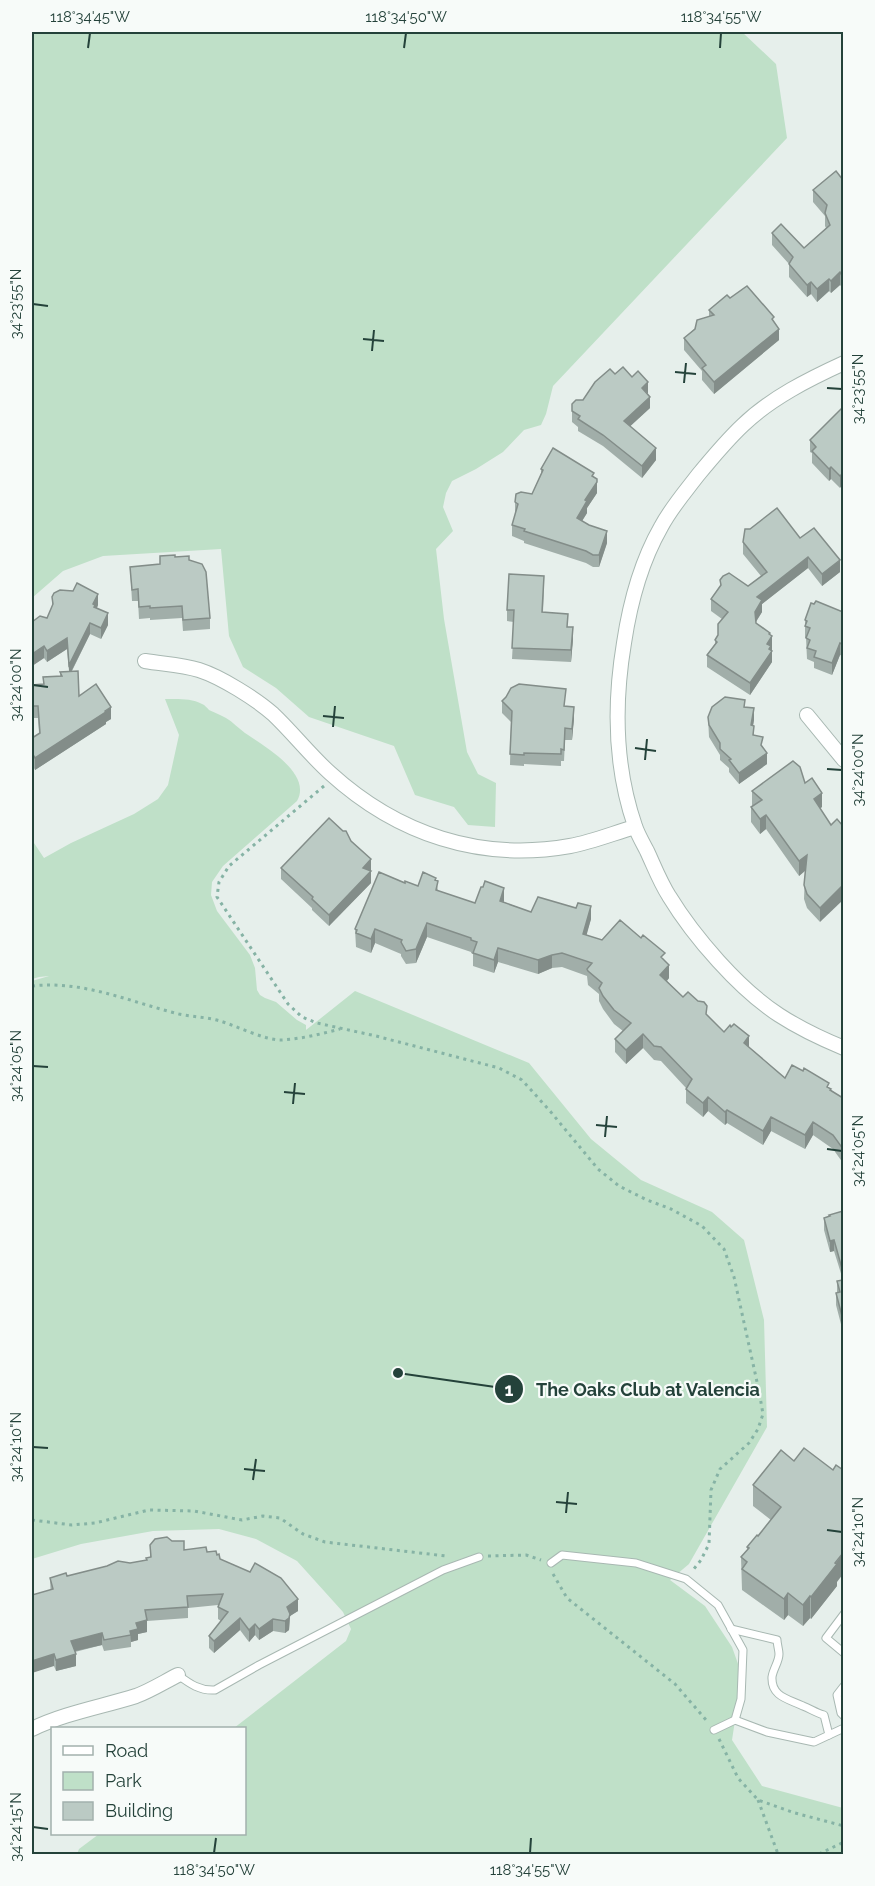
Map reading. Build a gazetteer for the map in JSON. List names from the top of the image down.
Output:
{
  "places": ["The Oaks Club at Valencia"],
  "legend": ["Road", "Park", "Building"],
  "coordinates": [
    "118°34'45\"W",
    "118°34'50\"W",
    "118°34'55\"W",
    "34°23'55\"N",
    "34°24'00\"N",
    "34°24'05\"N",
    "34°24'10\"N",
    "34°24'15\"N"
  ]
}
